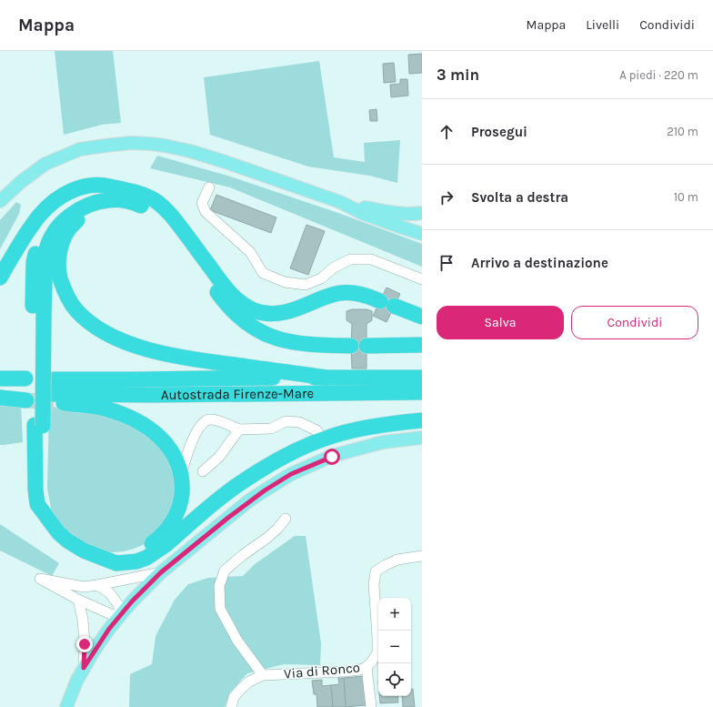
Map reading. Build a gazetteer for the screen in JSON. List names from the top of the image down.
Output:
{
  "streets": {
    "highway": ["Autostrada Firenze-Mare"],
    "street": ["Via di Ronco"]
  },
  "page": {
    "header": "Mappa",
    "nav": ["Mappa", "Livelli", "Condividi"],
    "heading": ["3 min", "A piedi · 220 m"],
    "list": [
      ["Prosegui", "210 m"],
      ["Svolta a destra", "10 m"],
      "Arrivo a destinazione"
    ],
    "buttons": ["Salva", "Condividi"],
    "map_buttons": ["+", "−"]
  }
}
